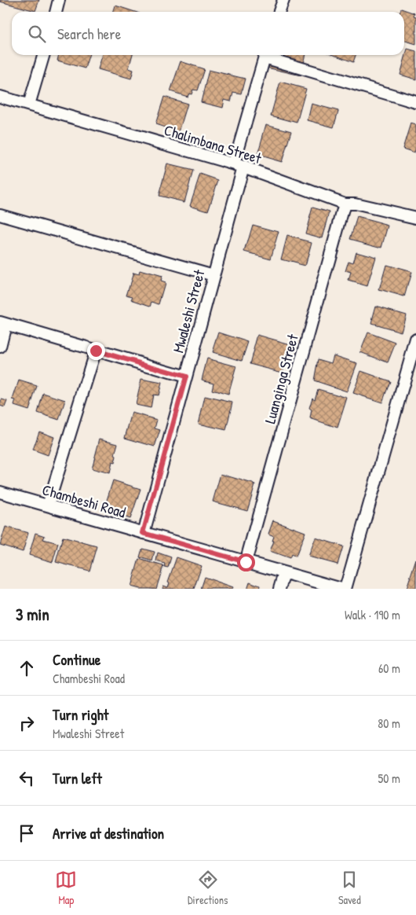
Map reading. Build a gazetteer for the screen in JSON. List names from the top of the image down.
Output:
{
  "streets": {
    "street": [
      "Chalimbana Street",
      "Mwaleshi Street",
      "Luanginga Street",
      "Chambeshi Road"
    ]
  },
  "crossings": [
    ["Chalimbana Street", "Mwaleshi Street"],
    ["Chalimbana Street", "Luanginga Street"],
    ["Mwaleshi Street", "Chambeshi Road"],
    ["Luanginga Street", "Chambeshi Road"]
  ],
  "page": {
    "search": "Search here",
    "heading": ["3 min", "Walk · 190 m"],
    "list": [
      ["Continue", "Chambeshi Road", "60 m"],
      ["Turn right", "Mwaleshi Street", "80 m"],
      ["Turn left", "50 m"],
      "Arrive at destination"
    ],
    "nav": ["Map", "Directions", "Saved"]
  }
}
